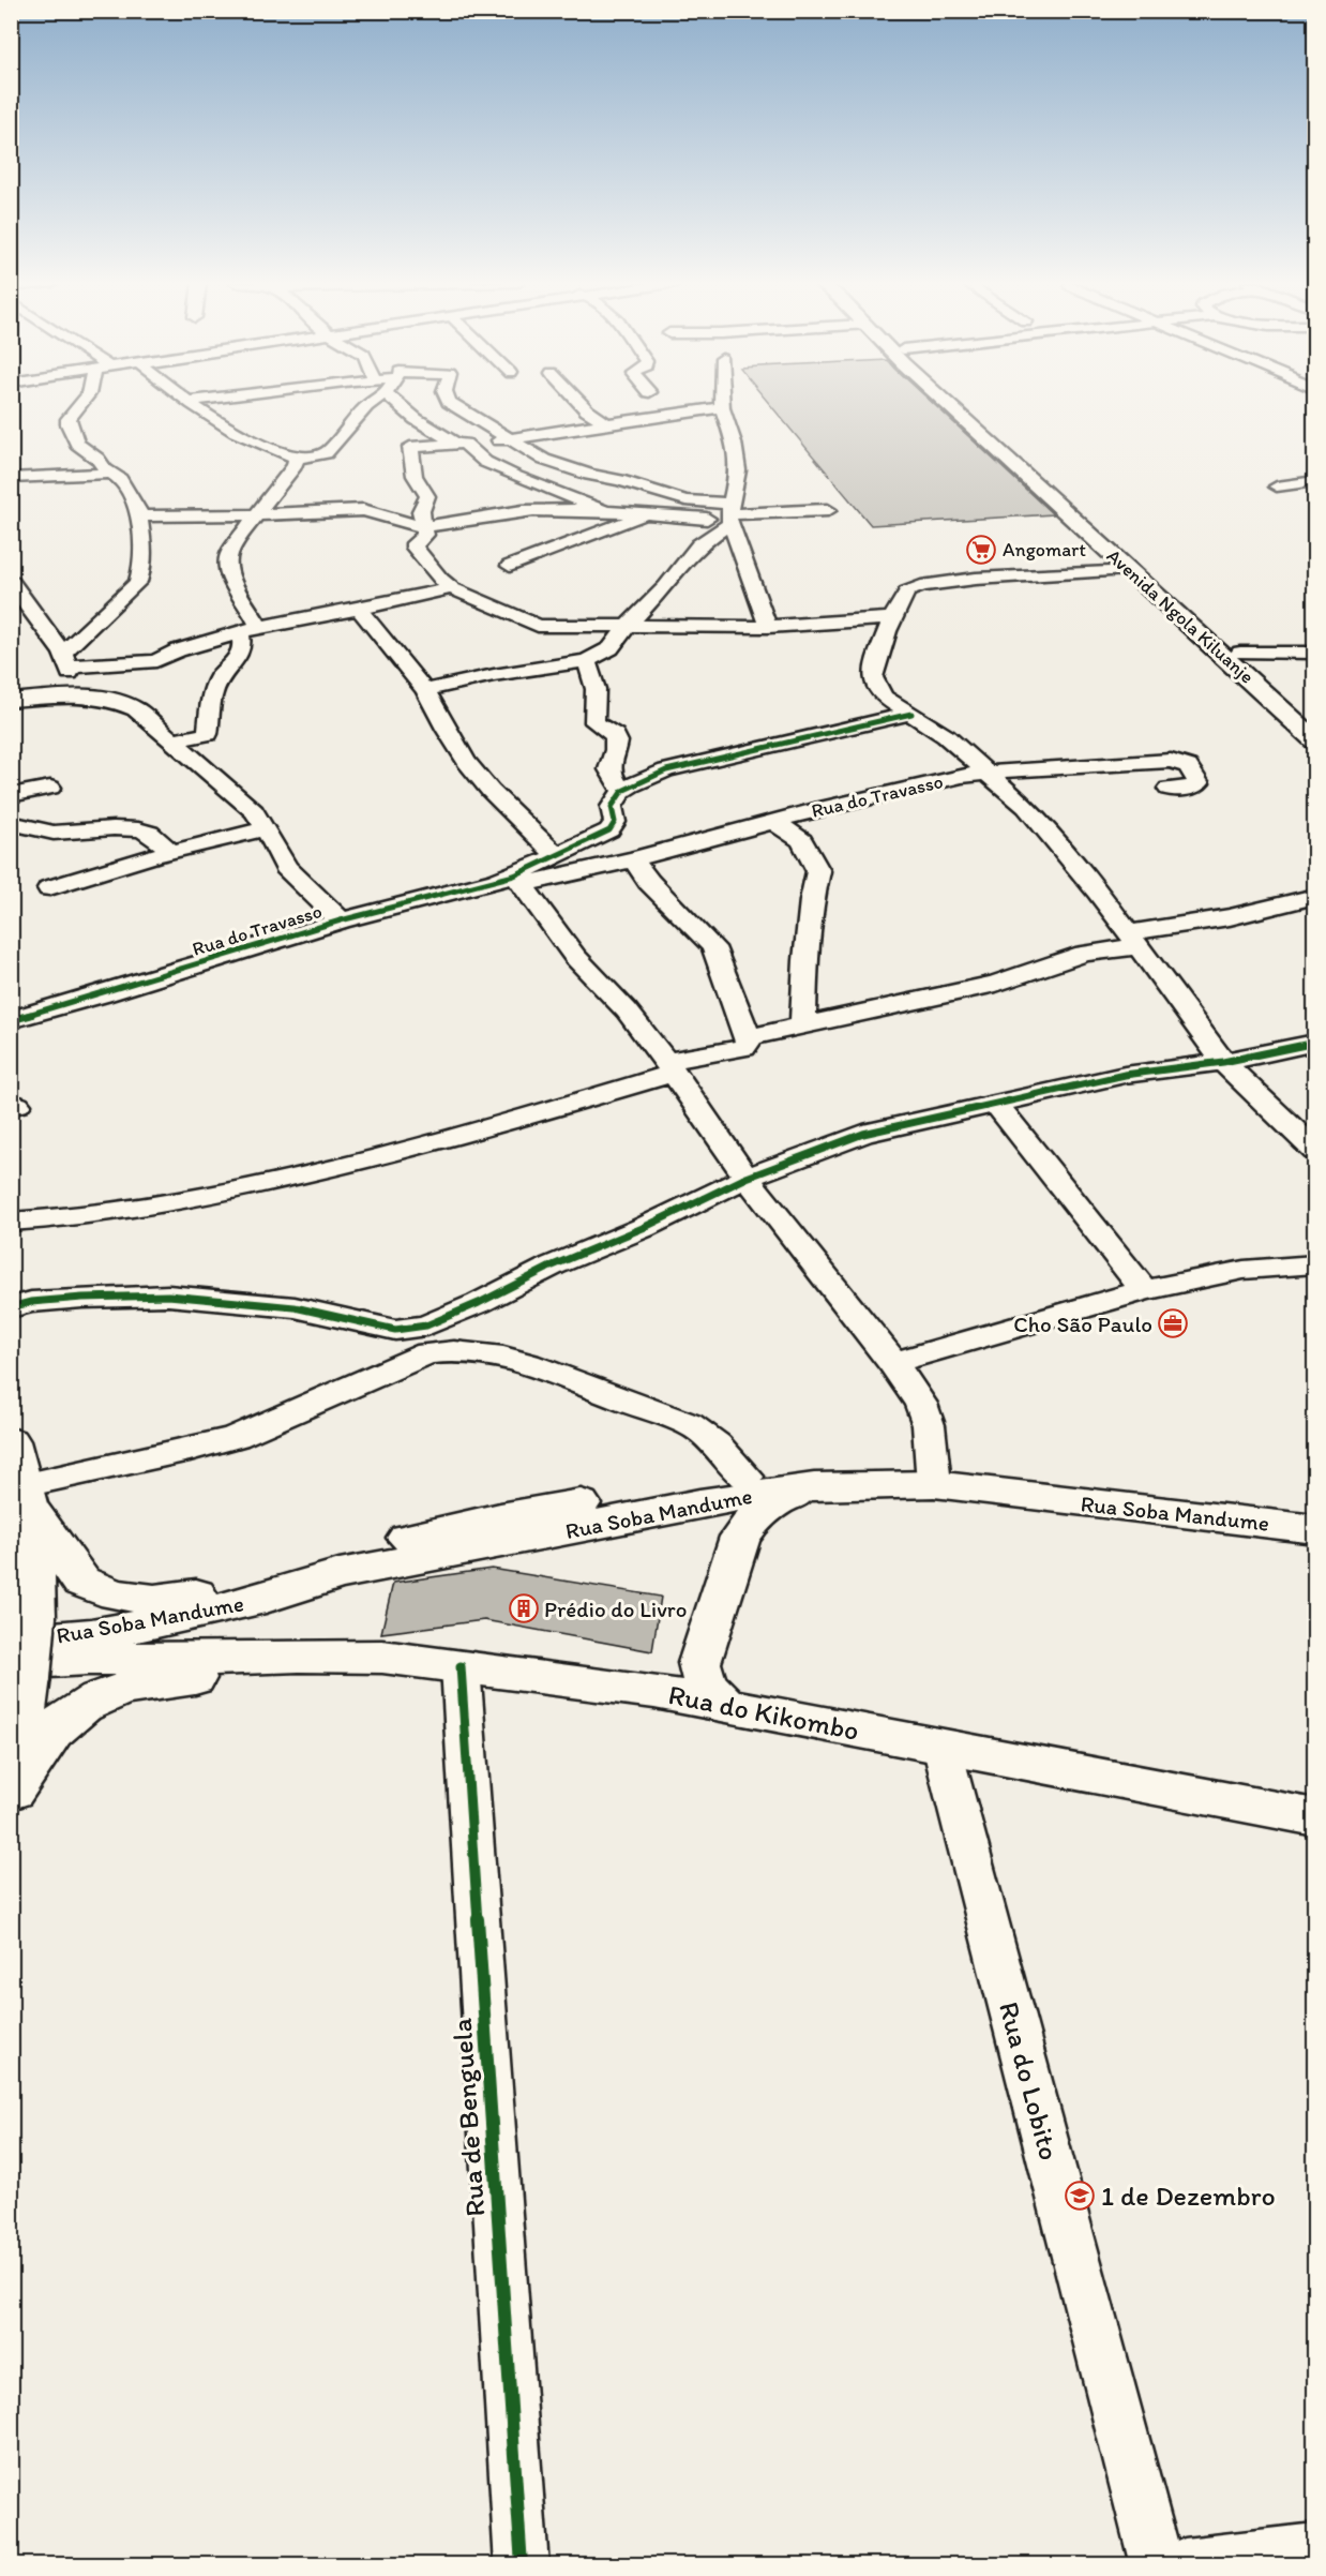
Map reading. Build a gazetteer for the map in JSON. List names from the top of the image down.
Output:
{
  "streets": {
    "main road": ["Avenida Ngola Kiluanje", "Rua Soba Mandume", "Rua do Kikombo"],
    "street": ["Rua do Travasso", "Rua do Lobito", "Rua de Benguela"]
  },
  "crossings": [
    ["Rua Soba Mandume", "Rua do Kikombo"],
    ["Rua do Kikombo", "Rua do Lobito"],
    ["Rua do Kikombo", "Rua de Benguela"]
  ],
  "places": {
    "supermarket": ["Angomart"],
    "office": ["Cho São Paulo"],
    "building": ["Prédio do Livro"],
    "school or university": ["1 de Dezembro"]
  }
}
